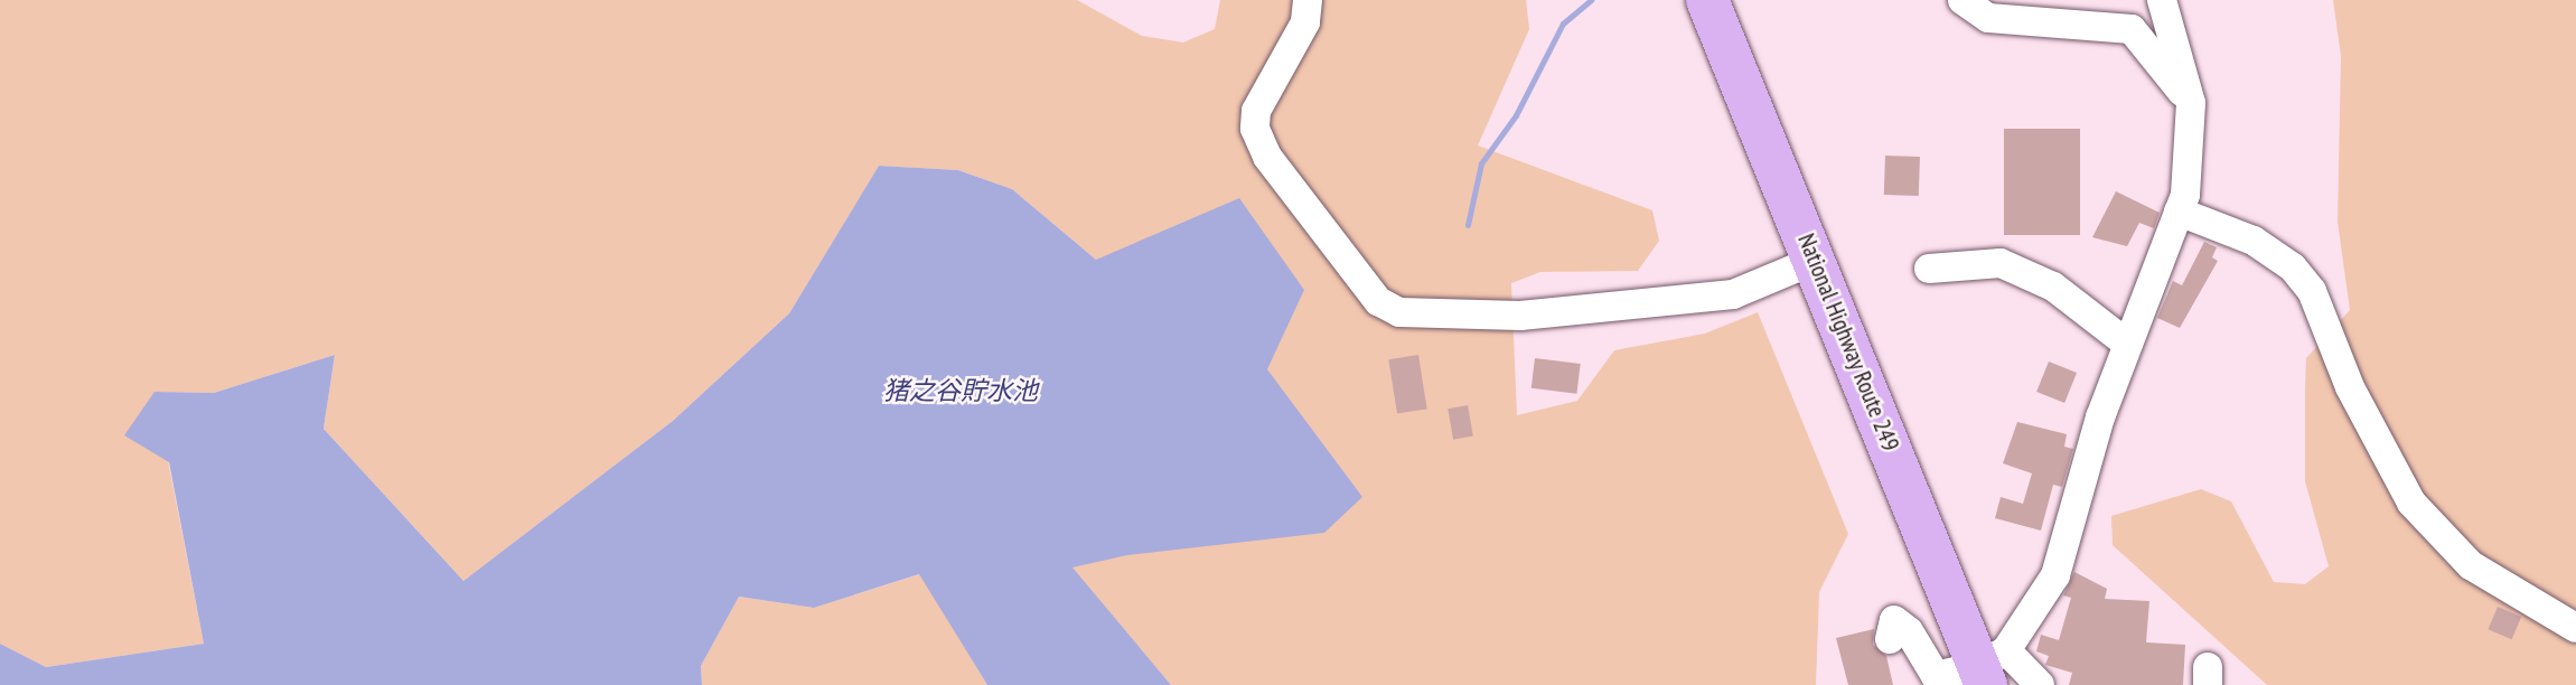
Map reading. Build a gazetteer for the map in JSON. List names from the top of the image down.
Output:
{
  "streets": {
    "highway": ["National Highway Route 249"]
  },
  "water": ["猪之谷貯水池"]
}
